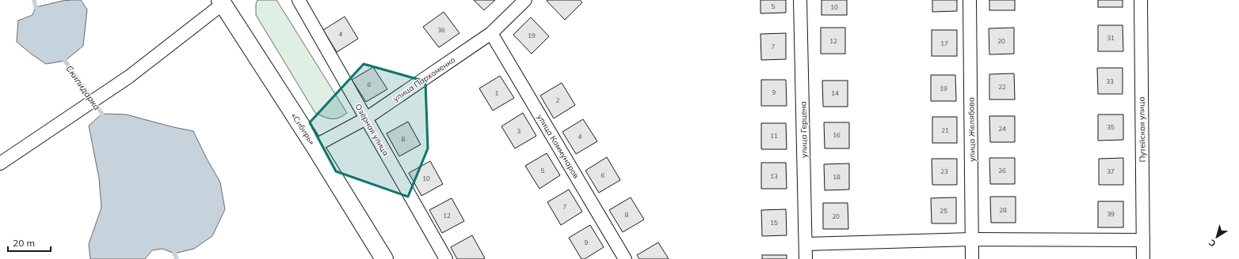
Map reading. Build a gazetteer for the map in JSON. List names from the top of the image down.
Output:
{
  "streets": {
    "main road": ["«Сибирь»"],
    "street": [
      "улица Пархоменко",
      "Озёрная улица",
      "улица Герцена",
      "улица Желябова",
      "Путейская улица",
      "улица Коммунаров"
    ]
  },
  "crossings": [
    ["улица Пархоменко", "«Сибирь»"],
    ["улица Пархоменко", "Озёрная улица"],
    ["улица Пархоменко", "улица Коммунаров"]
  ],
  "water": ["Скипидарка"],
  "house_numbers": [
    "5",
    "10",
    "36",
    "4",
    "19",
    "31",
    "12",
    "20",
    "17",
    "7",
    "33",
    "6",
    "22",
    "19",
    "9",
    "1",
    "14",
    "2",
    "35",
    "24",
    "21",
    "3",
    "16",
    "11",
    "4",
    "8",
    "5",
    "26",
    "23",
    "37",
    "6",
    "13",
    "18",
    "10",
    "7",
    "28",
    "25",
    "39",
    "8",
    "12",
    "20",
    "15",
    "9"
  ],
  "scale_bar": "20 m",
  "north": "bottom left"
}
